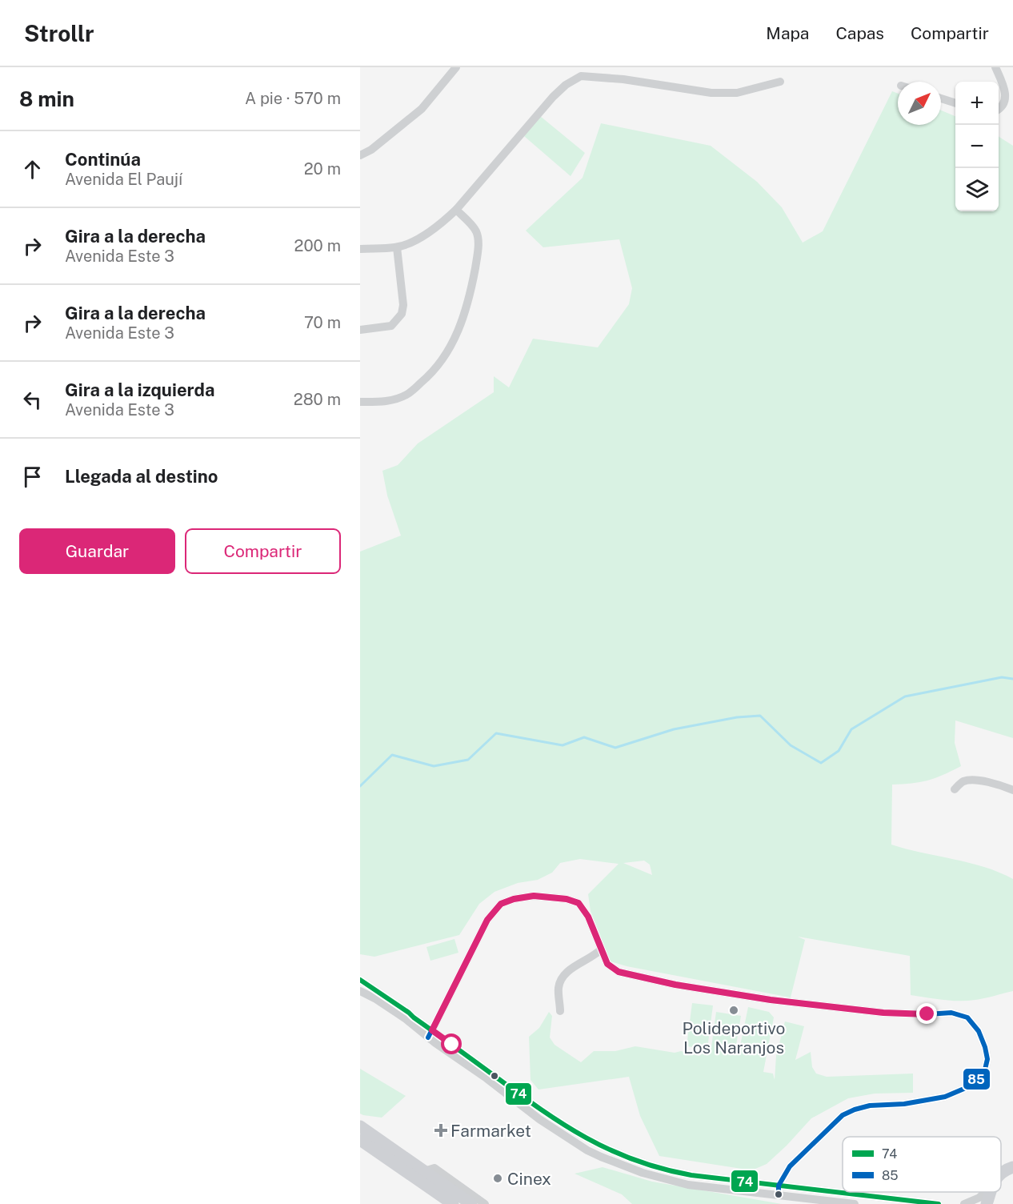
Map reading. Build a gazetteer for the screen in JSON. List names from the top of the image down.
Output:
{
  "places": {
    "other": ["Polideportivo Los Naranjos", "Cinex"],
    "health": ["Farmarket"]
  },
  "lines": ["transit line 85", "transit line 74"],
  "legend": ["74", "85"],
  "north": "top right",
  "page": {
    "header": "Strollr",
    "nav": ["Mapa", "Capas", "Compartir"],
    "heading": ["8 min", "A pie · 570 m"],
    "map_buttons": ["+", "−"],
    "list": [
      ["Continúa", "Avenida El Paují", "20 m"],
      ["Gira a la derecha", "Avenida Este 3", "200 m"],
      ["Gira a la derecha", "Avenida Este 3", "70 m"],
      ["Gira a la izquierda", "Avenida Este 3", "280 m"],
      "Llegada al destino"
    ],
    "buttons": ["Guardar", "Compartir"]
  }
}
